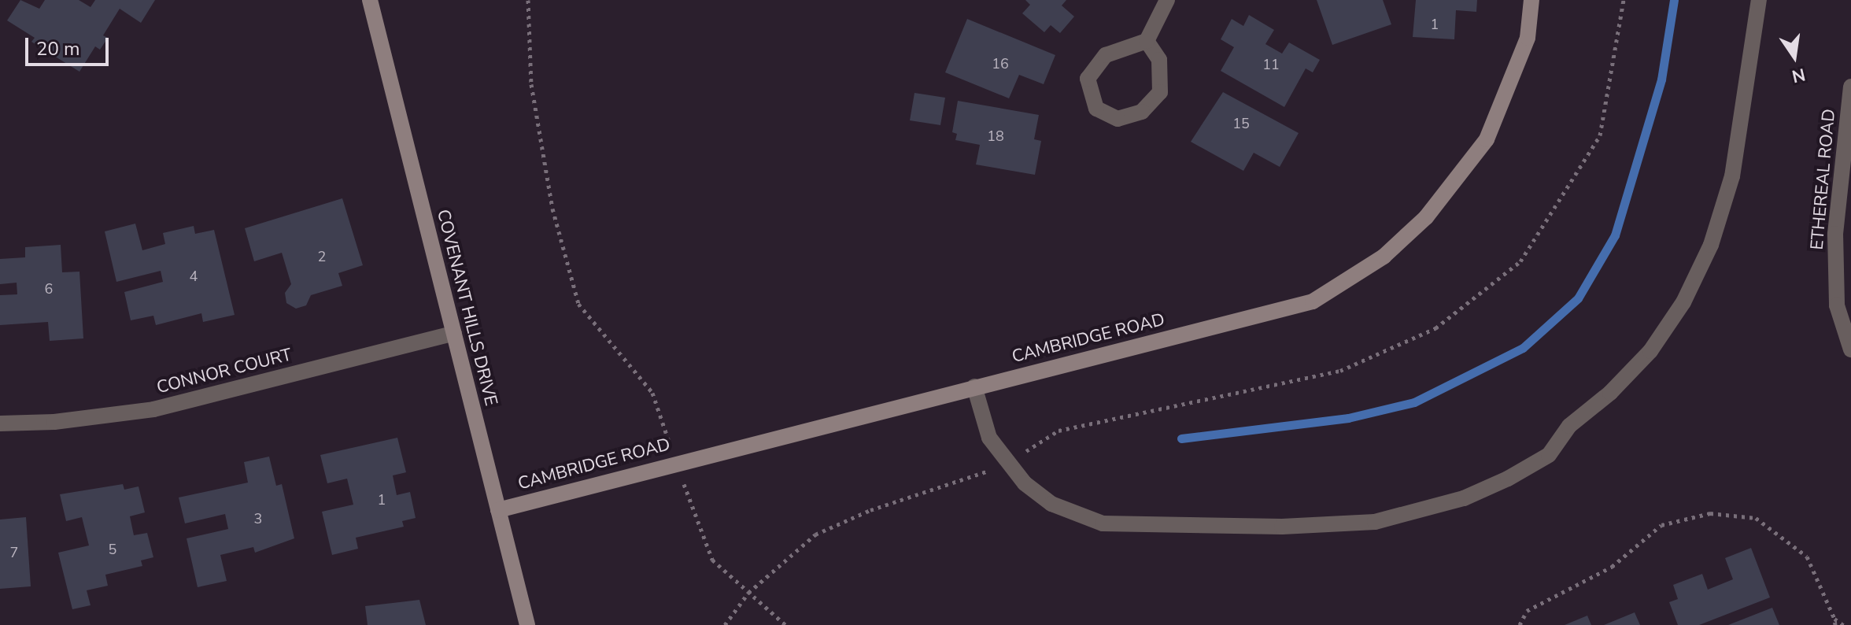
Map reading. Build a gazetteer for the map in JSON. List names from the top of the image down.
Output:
{
  "streets": {
    "street": [
      "ETHEREAL ROAD",
      "COVENANT HILLS DRIVE",
      "CAMBRIDGE ROAD",
      "CONNOR COURT"
    ]
  },
  "crossings": [
    ["COVENANT HILLS DRIVE", "CAMBRIDGE ROAD"],
    ["COVENANT HILLS DRIVE", "CONNOR COURT"]
  ],
  "house_numbers": [
    "1",
    "16",
    "11",
    "15",
    "18",
    "2",
    "4",
    "6",
    "1",
    "3",
    "5",
    "7"
  ],
  "scale_bar": "20 m",
  "north": "bottom"
}
